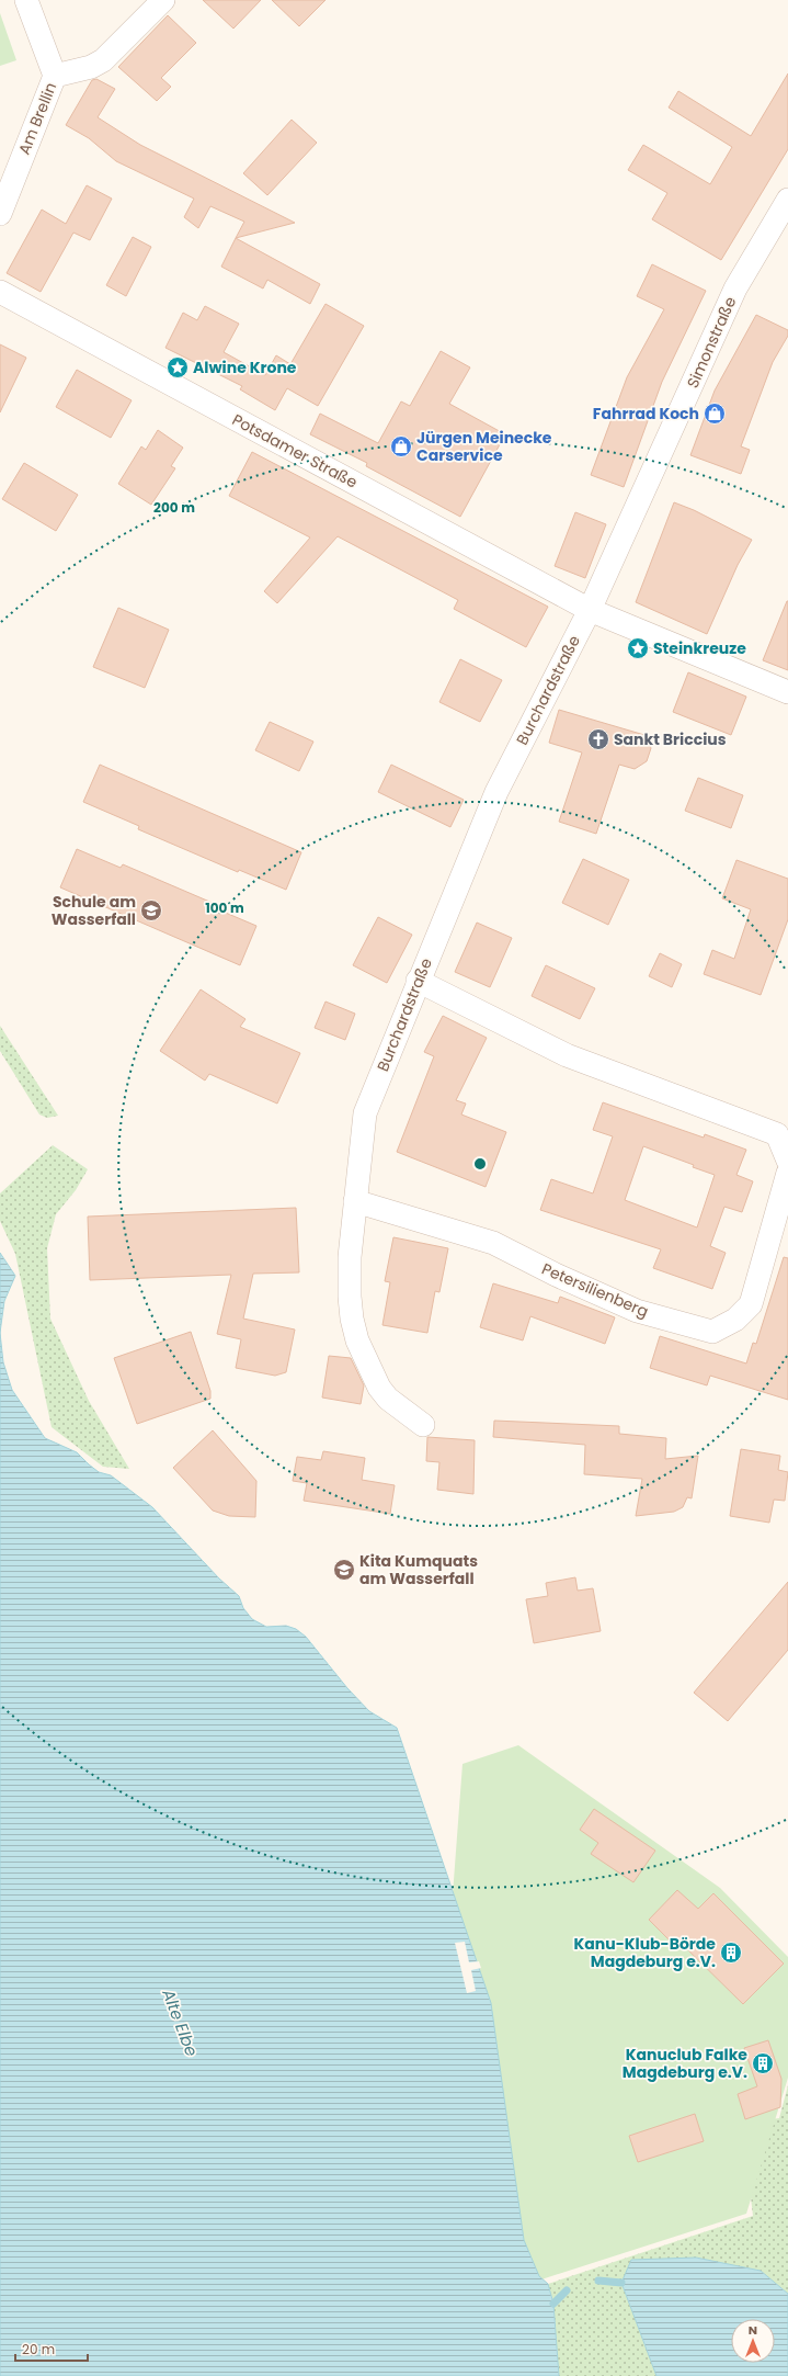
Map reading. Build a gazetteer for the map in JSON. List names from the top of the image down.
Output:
{
  "streets": {
    "street": [
      "Am Brellin",
      "Simonstraße",
      "Potsdamer Straße",
      "Burchardstraße",
      "Petersilienberg"
    ]
  },
  "crossings": [
    ["Simonstraße", "Potsdamer Straße"],
    ["Simonstraße", "Burchardstraße"],
    ["Potsdamer Straße", "Burchardstraße"],
    ["Burchardstraße", "Petersilienberg"]
  ],
  "water": ["Alte Elbe"],
  "places": {
    "place": ["Alwine Krone", "Steinkreuze"],
    "shop": ["Fahrrad Koch", "Jürgen Meinecke Carservice"],
    "church": ["Sankt Briccius"],
    "school or university": ["Schule am Wasserfall", "Kita Kumquats am Wasserfall"],
    "building": ["Kanu-Klub-Börde Magdeburg e.V.", "Kanuclub Falke Magdeburg e.V."]
  },
  "scale_bar": "20 m",
  "north": "top",
  "rings": ["200 m", "100 m"]
}
